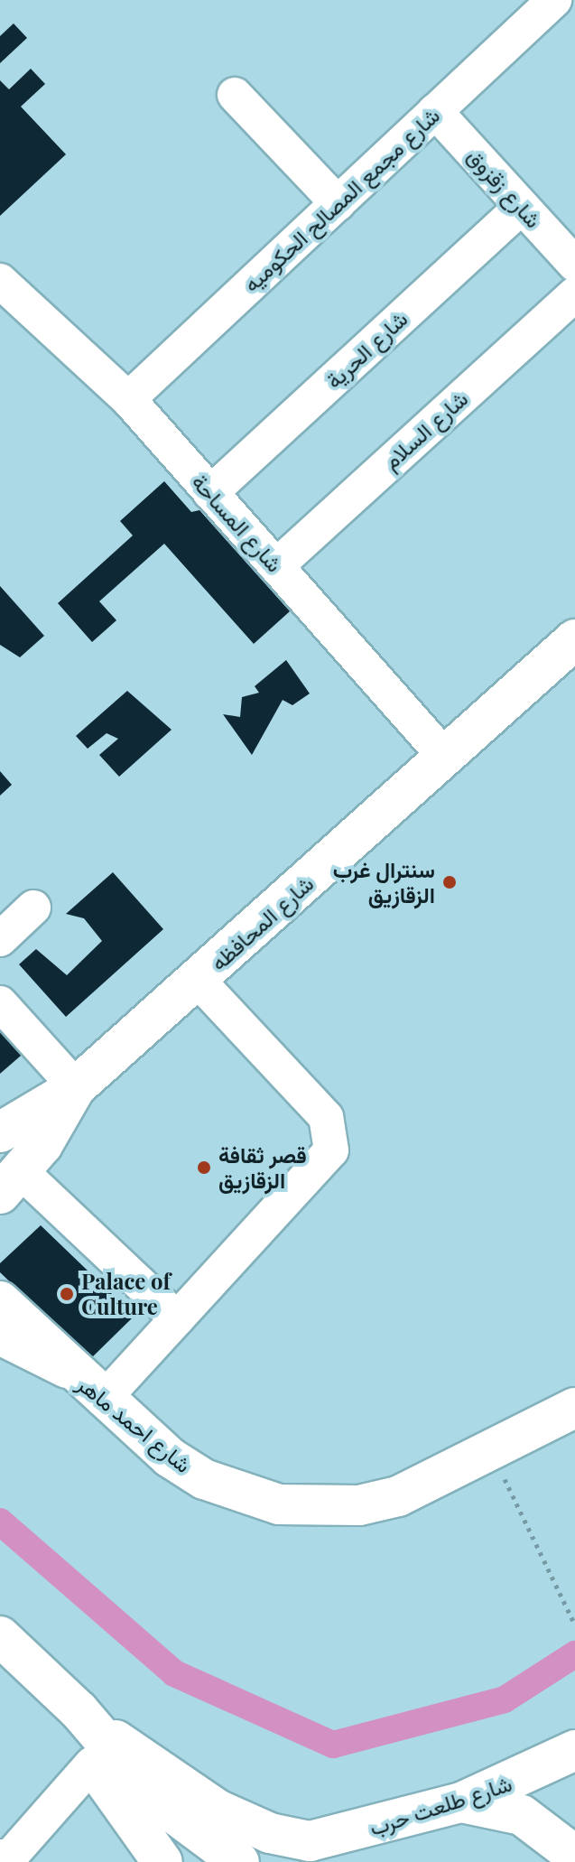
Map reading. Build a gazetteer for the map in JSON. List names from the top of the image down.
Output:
{
  "streets": {
    "main road": ["شارع المحافظه", "شارع احمد ماهر", "شارع طلعت حرب"],
    "street": [
      "شارع زقزوق",
      "شارع مجمع المصالح الحكوميه",
      "شارع الحرية",
      "شارع السلام",
      "شارع المساحة"
    ]
  },
  "crossings": [
    ["شارع زقزوق", "شارع مجمع المصالح الحكوميه"],
    ["شارع زقزوق", "شارع الحرية"],
    ["شارع مجمع المصالح الحكوميه", "شارع المساحة"],
    ["شارع الحرية", "شارع المساحة"],
    ["شارع السلام", "شارع المساحة"],
    ["شارع المساحة", "شارع المحافظه"]
  ],
  "places": ["سنترال غرب الزقازيق", "قصر ثقافة الزقازيق", "Palace of Culture"]
}
